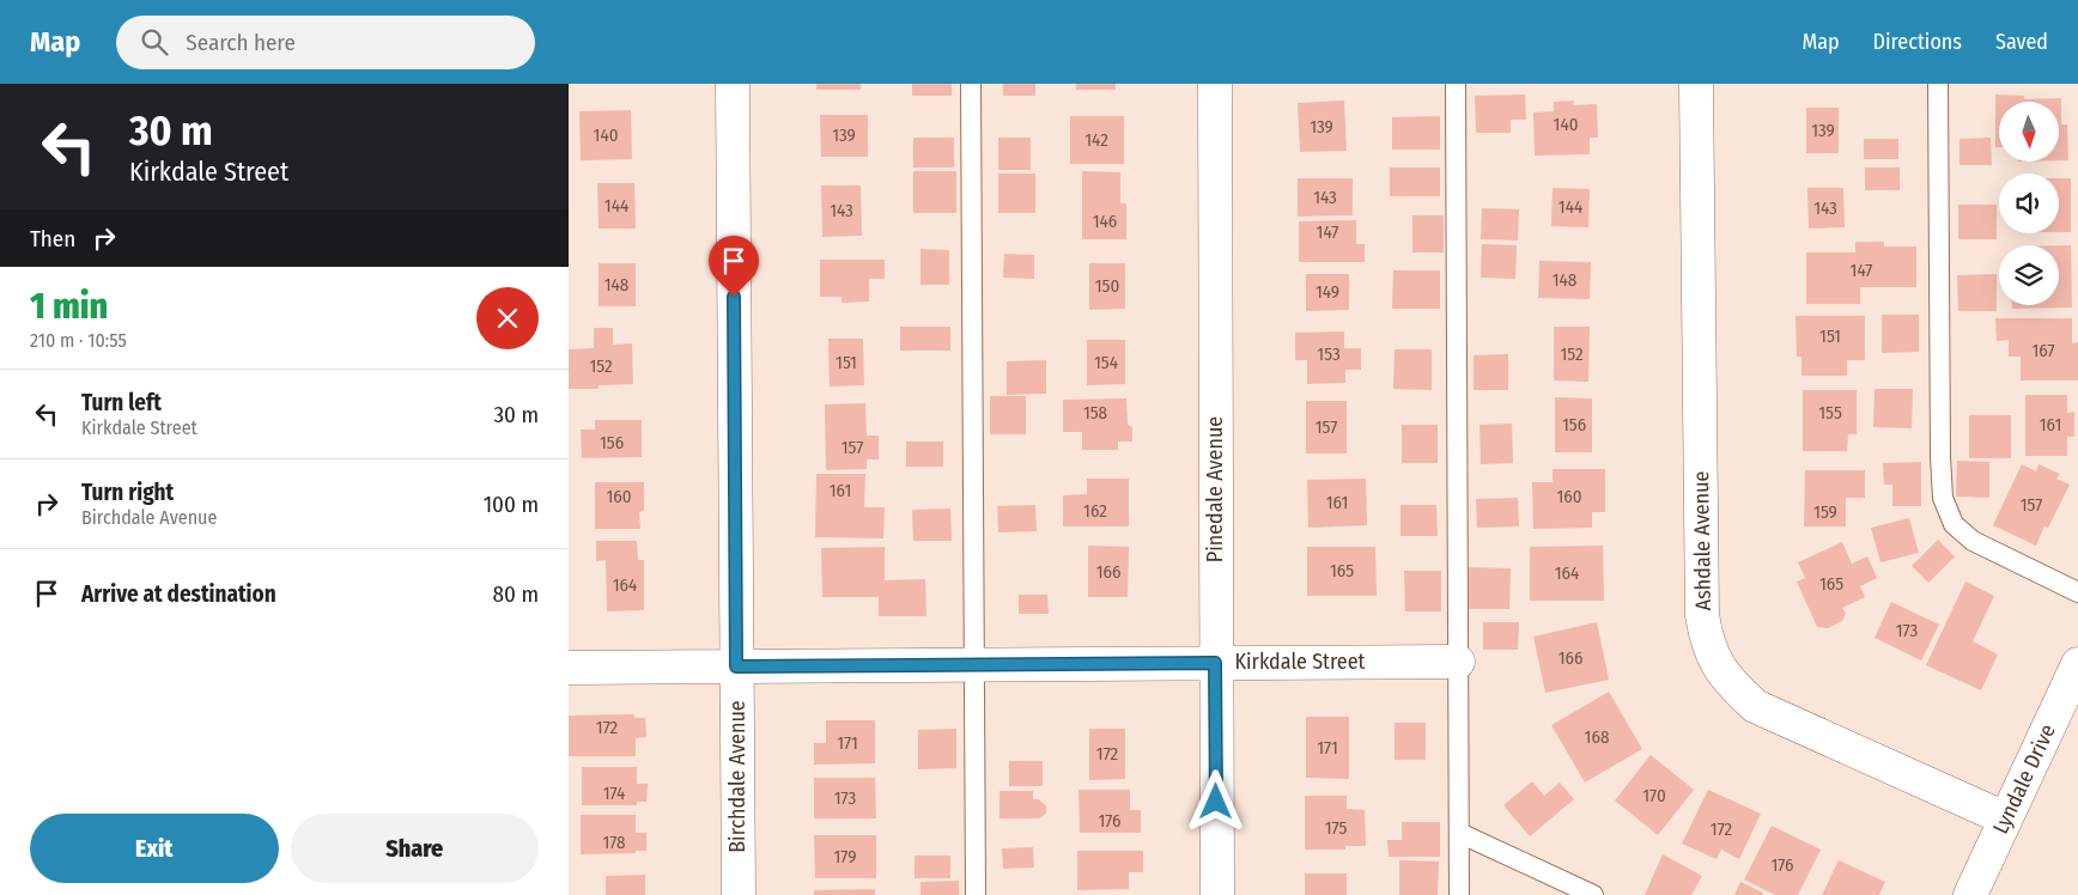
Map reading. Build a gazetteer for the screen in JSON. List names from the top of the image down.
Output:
{
  "streets": {
    "street": [
      "Pinedale Avenue",
      "Ashdale Avenue",
      "Kirkdale Street",
      "Birchdale Avenue",
      "Lyndale Drive"
    ]
  },
  "crossings": [
    ["Pinedale Avenue", "Kirkdale Street"],
    ["Ashdale Avenue", "Lyndale Drive"],
    ["Kirkdale Street", "Birchdale Avenue"]
  ],
  "house_numbers": [
    "140",
    "139",
    "139",
    "140",
    "139",
    "142",
    "143",
    "144",
    "144",
    "143",
    "143",
    "146",
    "147",
    "147",
    "148",
    "148",
    "150",
    "149",
    "151",
    "167",
    "153",
    "152",
    "151",
    "154",
    "152",
    "158",
    "155",
    "156",
    "161",
    "157",
    "156",
    "157",
    "161",
    "160",
    "160",
    "161",
    "157",
    "162",
    "159",
    "165",
    "166",
    "164",
    "165",
    "164",
    "173",
    "166",
    "172",
    "168",
    "171",
    "171",
    "172",
    "174",
    "170",
    "173",
    "176",
    "175",
    "172",
    "178",
    "179",
    "176"
  ],
  "north": "bottom",
  "page": {
    "header": "Map",
    "search": "Search here",
    "nav": ["Map", "Directions", "Saved"],
    "turn": ["30 m", "Kirkdale Street"],
    "then": "Then",
    "heading": ["1 min", "210 m · 10:55"],
    "list": [
      {
        "name": "Turn left",
        "note": "Kirkdale Street",
        "value": "30 m"
      },
      {
        "name": "Turn right",
        "note": "Birchdale Avenue",
        "value": "100 m"
      },
      {
        "name": "Arrive at destination",
        "value": "80 m"
      }
    ],
    "buttons": ["Exit", "Share"]
  }
}
